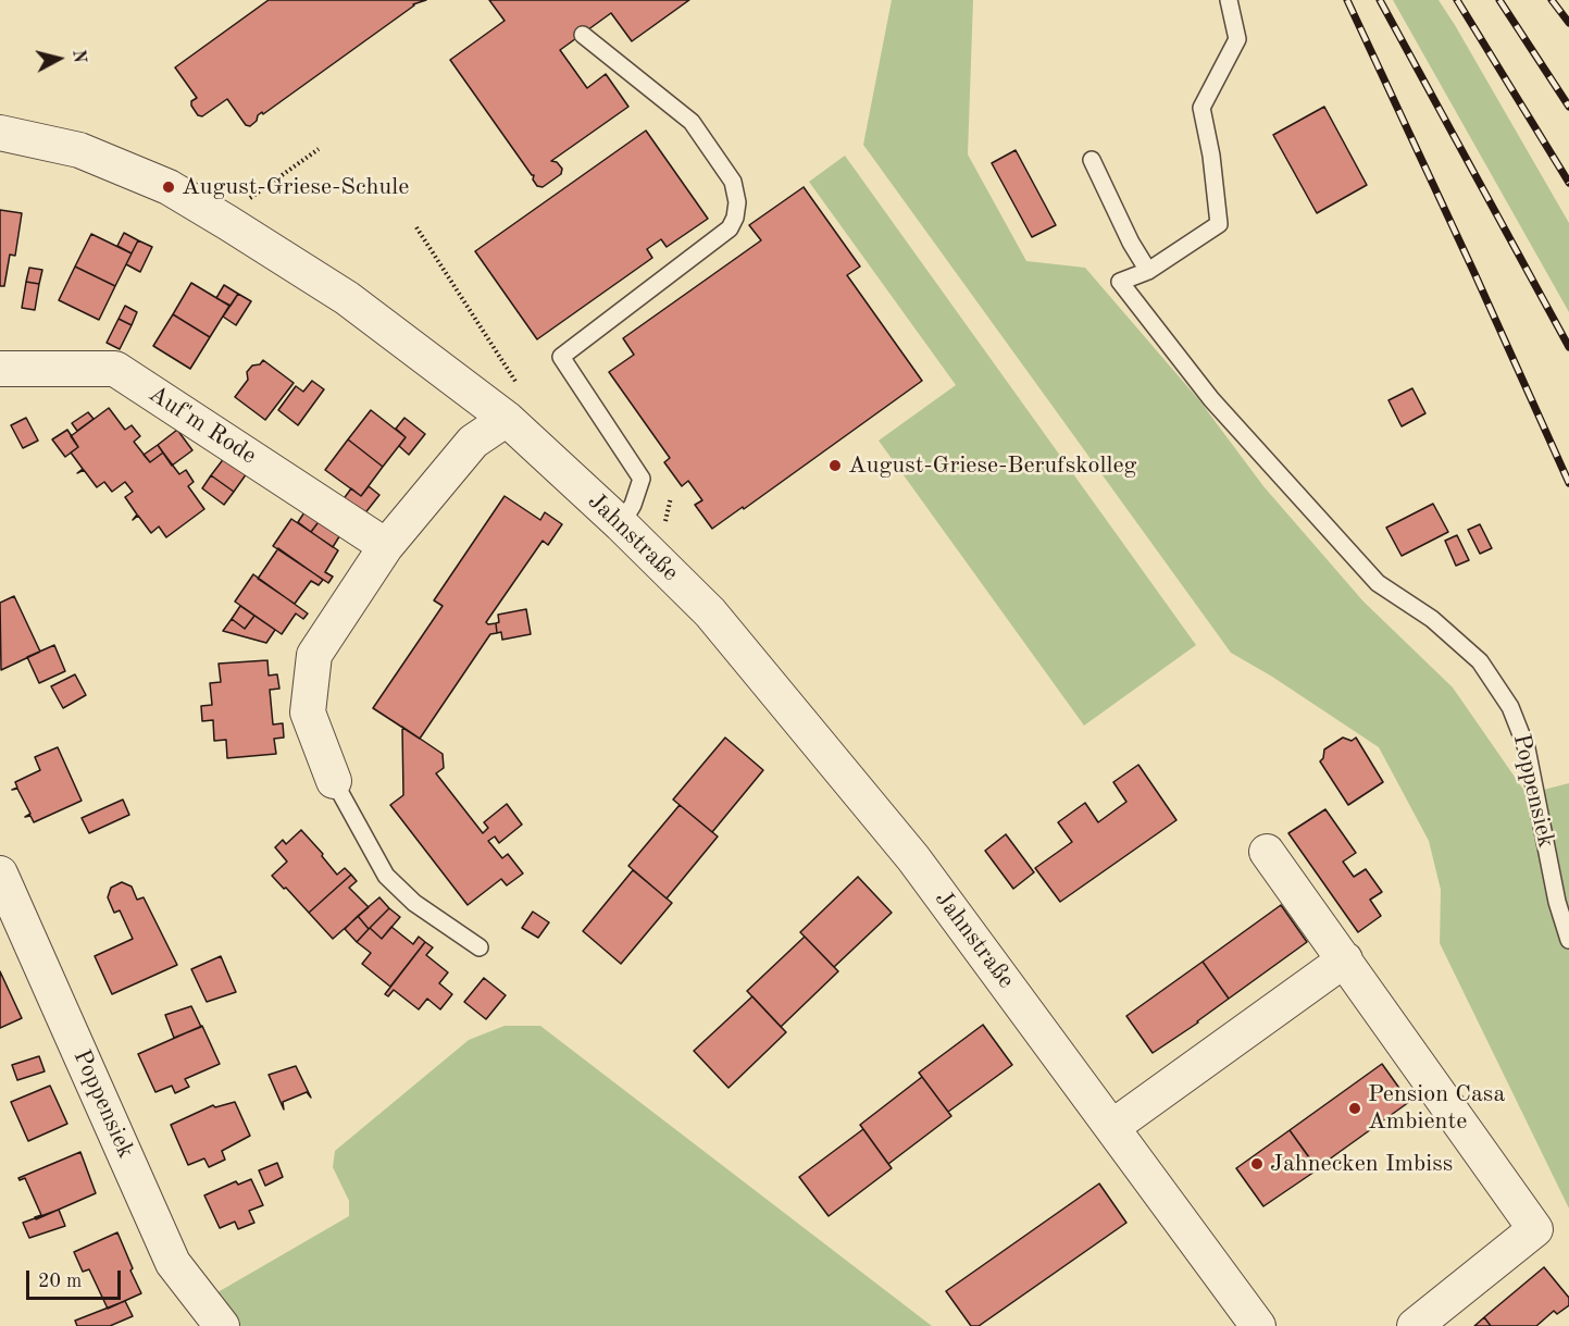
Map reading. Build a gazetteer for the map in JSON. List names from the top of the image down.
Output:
{
  "streets": {
    "street": ["Auf'm Rode", "Jahnstraße", "Poppensiek"]
  },
  "places": [
    "August-Griese-Schule",
    "August-Griese-Berufskolleg",
    "Pension Casa Ambiente",
    "Jahnecken Imbiss"
  ],
  "scale_bar": "20 m",
  "north": "right"
}
